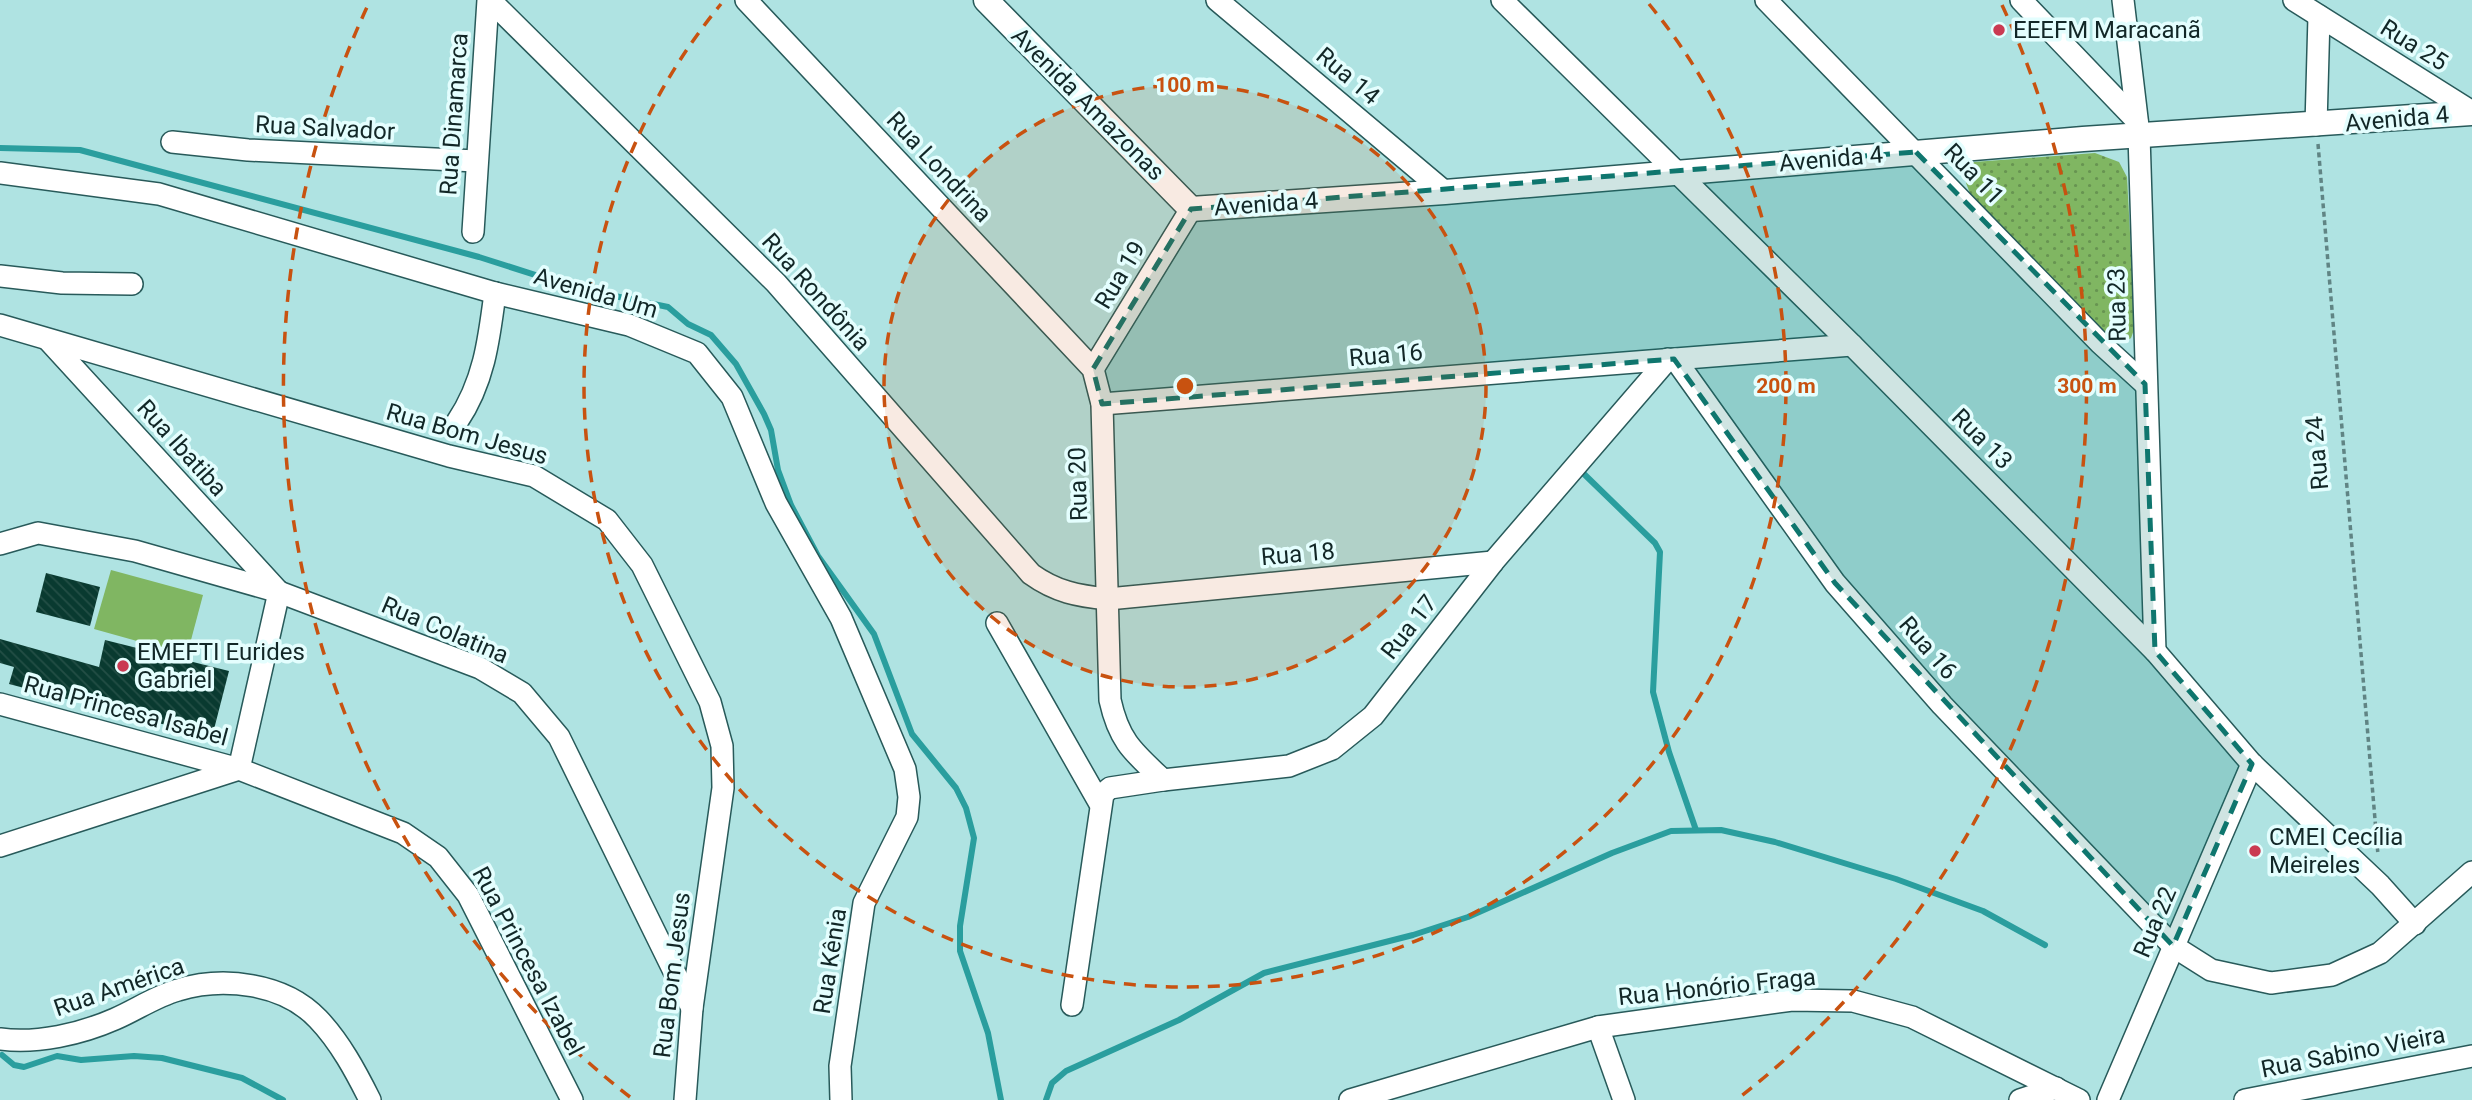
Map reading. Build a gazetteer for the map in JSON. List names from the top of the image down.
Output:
{
  "streets": {
    "street": [
      "Rua 25",
      "Rua 14",
      "Avenida Amazonas",
      "Rua Dinamarca",
      "Avenida 4",
      "Rua Salvador",
      "Rua Londrina",
      "Rua 11",
      "Rua 19",
      "Rua Rondônia",
      "Avenida Um",
      "Rua 23",
      "Rua 16",
      "Rua Bom Jesus",
      "Rua 13",
      "Rua Ibatiba",
      "Rua 20",
      "Rua 18",
      "Rua 17",
      "Rua Colatina",
      "Rua Princesa Isabel",
      "Rua 22",
      "Rua Princesa Izabel",
      "Rua Kênia",
      "Rua América",
      "Rua Honório Fraga",
      "Rua Sabino Vieira"
    ],
    "path": ["Rua 24"]
  },
  "crossings": [
    ["Rua 25", "Avenida 4"],
    ["Rua 14", "Avenida 4"],
    ["Avenida Amazonas", "Avenida 4"],
    ["Avenida Amazonas", "Rua 19"],
    ["Rua Dinamarca", "Rua Salvador"],
    ["Rua Dinamarca", "Rua Rondônia"],
    ["Avenida 4", "Rua 11"],
    ["Avenida 4", "Rua 19"],
    ["Avenida 4", "Rua 23"],
    ["Avenida 4", "Rua 13"],
    ["Avenida 4", "Rua 24"],
    ["Rua Londrina", "Rua 19"],
    ["Rua Londrina", "Rua 20"],
    ["Rua 11", "Rua 23"],
    ["Rua 19", "Rua 20"],
    ["Rua Rondônia", "Rua 20"],
    ["Rua Rondônia", "Rua 18"],
    ["Avenida Um", "Rua Kênia"],
    ["Rua 23", "Rua 13"],
    ["Rua 16", "Rua 13"],
    ["Rua 16", "Rua 20"],
    ["Rua 16", "Rua 17"],
    ["Rua 16", "Rua 22"],
    ["Rua Bom Jesus", "Rua Ibatiba"],
    ["Rua Bom Jesus", "Rua Colatina"],
    ["Rua 13", "Rua 24"],
    ["Rua 13", "Rua 22"],
    ["Rua Ibatiba", "Rua Colatina"],
    ["Rua 20", "Rua 18"],
    ["Rua 20", "Rua 17"],
    ["Rua 18", "Rua 17"],
    ["Rua Princesa Isabel", "Rua Princesa Izabel"]
  ],
  "places": ["EEEFM Maracanã", "EMEFTI Eurides Gabriel", "CMEI Cecília Meireles"],
  "rings": ["100 m", "200 m", "300 m"]
}
